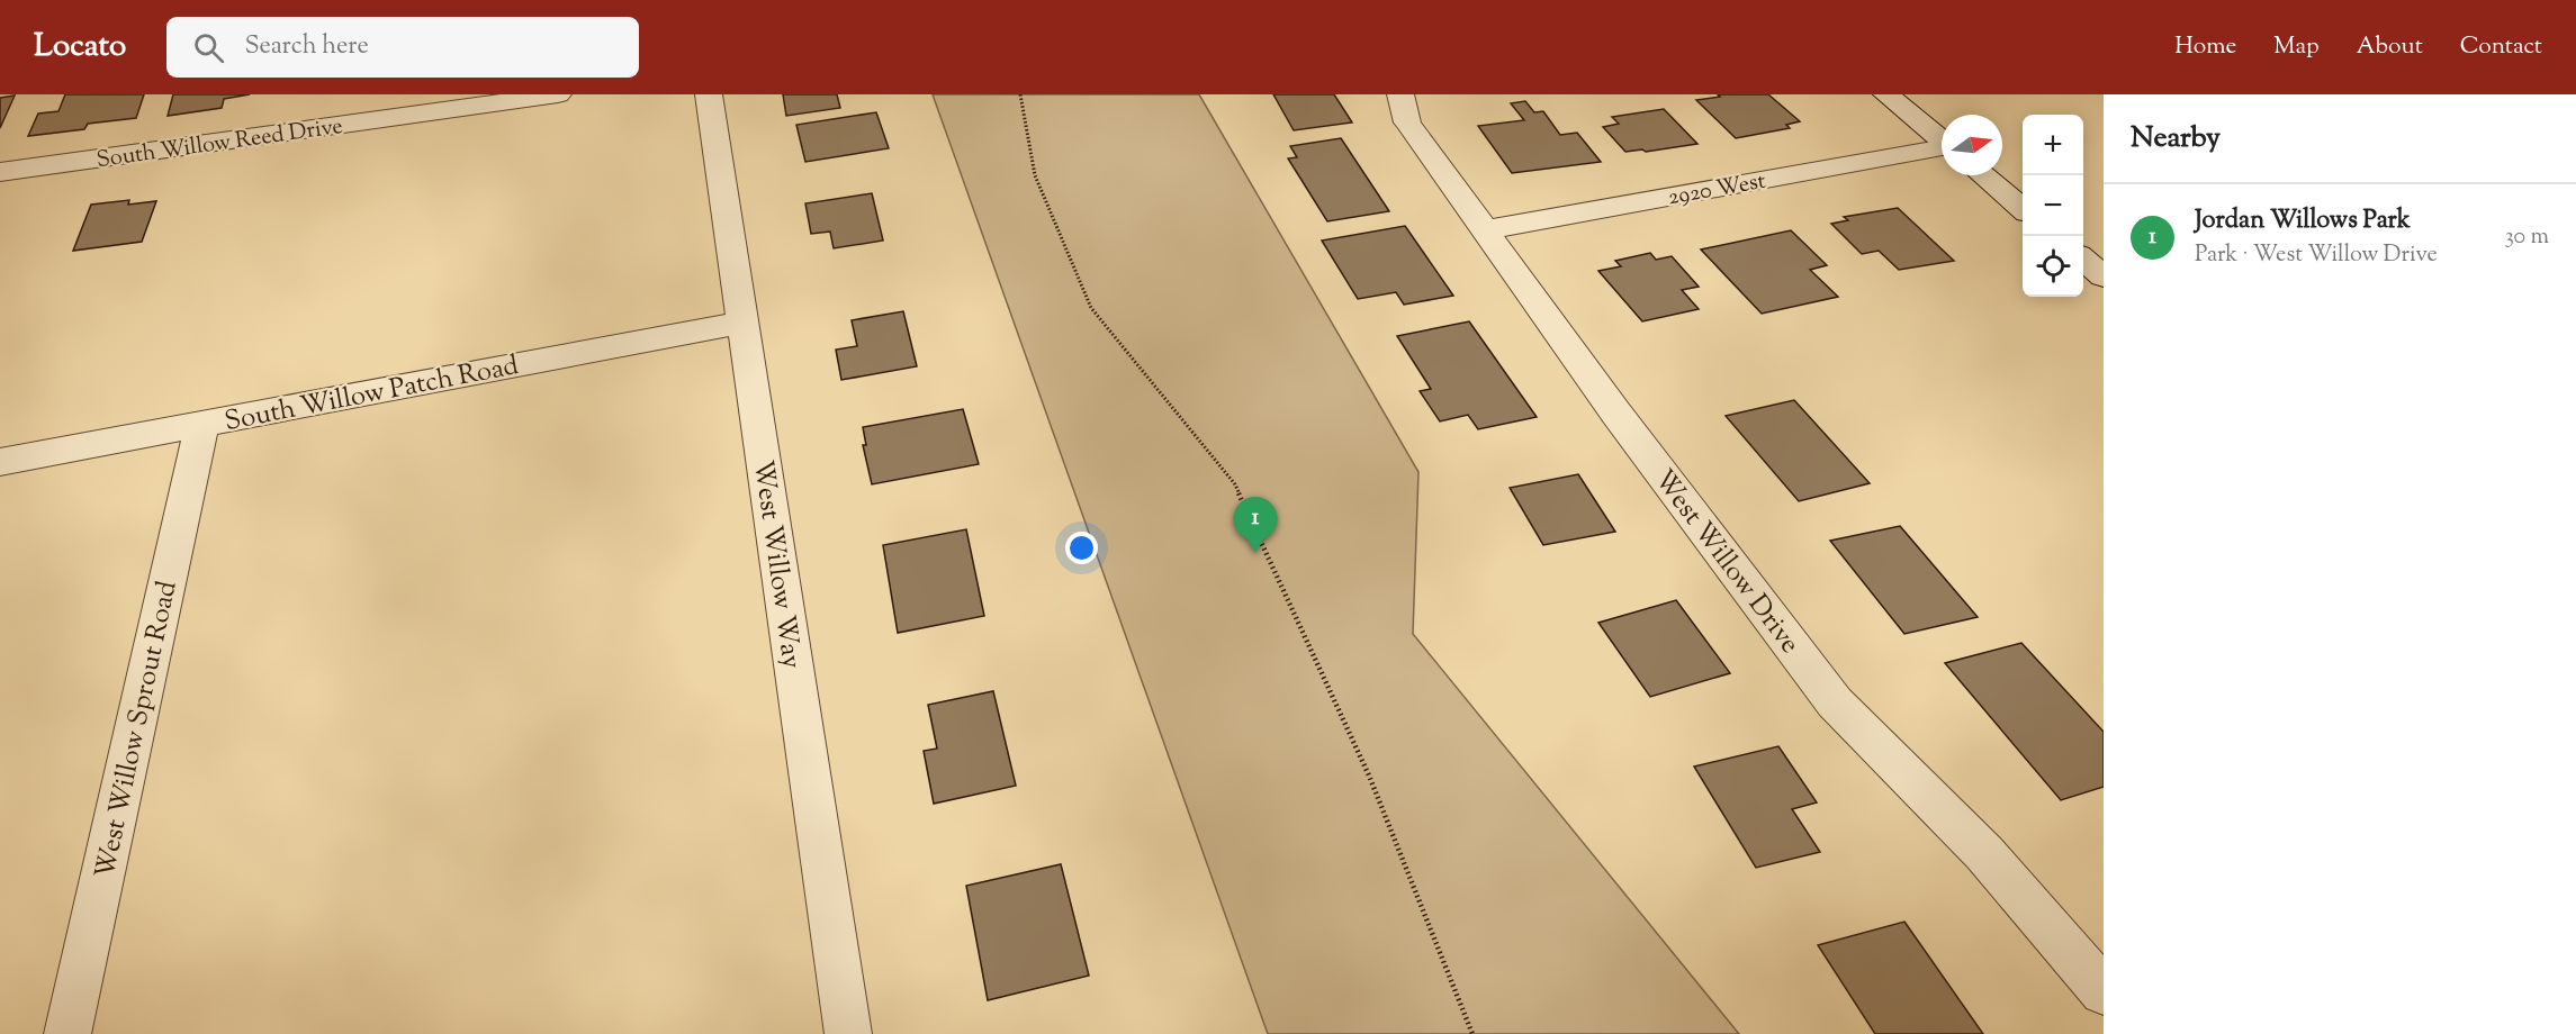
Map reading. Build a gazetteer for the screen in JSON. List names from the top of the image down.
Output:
{
  "streets": {
    "street": [
      "South Willow Reed Drive",
      "2920 West",
      "South Willow Patch Road",
      "West Willow Drive",
      "West Willow Way",
      "West Willow Sprout Road"
    ]
  },
  "crossings": [
    ["2920 West", "West Willow Drive"],
    ["South Willow Patch Road", "West Willow Way"],
    ["South Willow Patch Road", "West Willow Sprout Road"]
  ],
  "north": "right",
  "page": {
    "header": "Locato",
    "search": "Search here",
    "nav": [
      "Home",
      "Map",
      "About",
      "Contact"
    ],
    "heading": "Nearby",
    "map_buttons": ["+", "−"],
    "list": [
      {
        "mark": "1",
        "name": "Jordan Willows Park",
        "note": "Park · West Willow Drive",
        "value": "30 m"
      }
    ],
    "pins": "1"
  }
}
